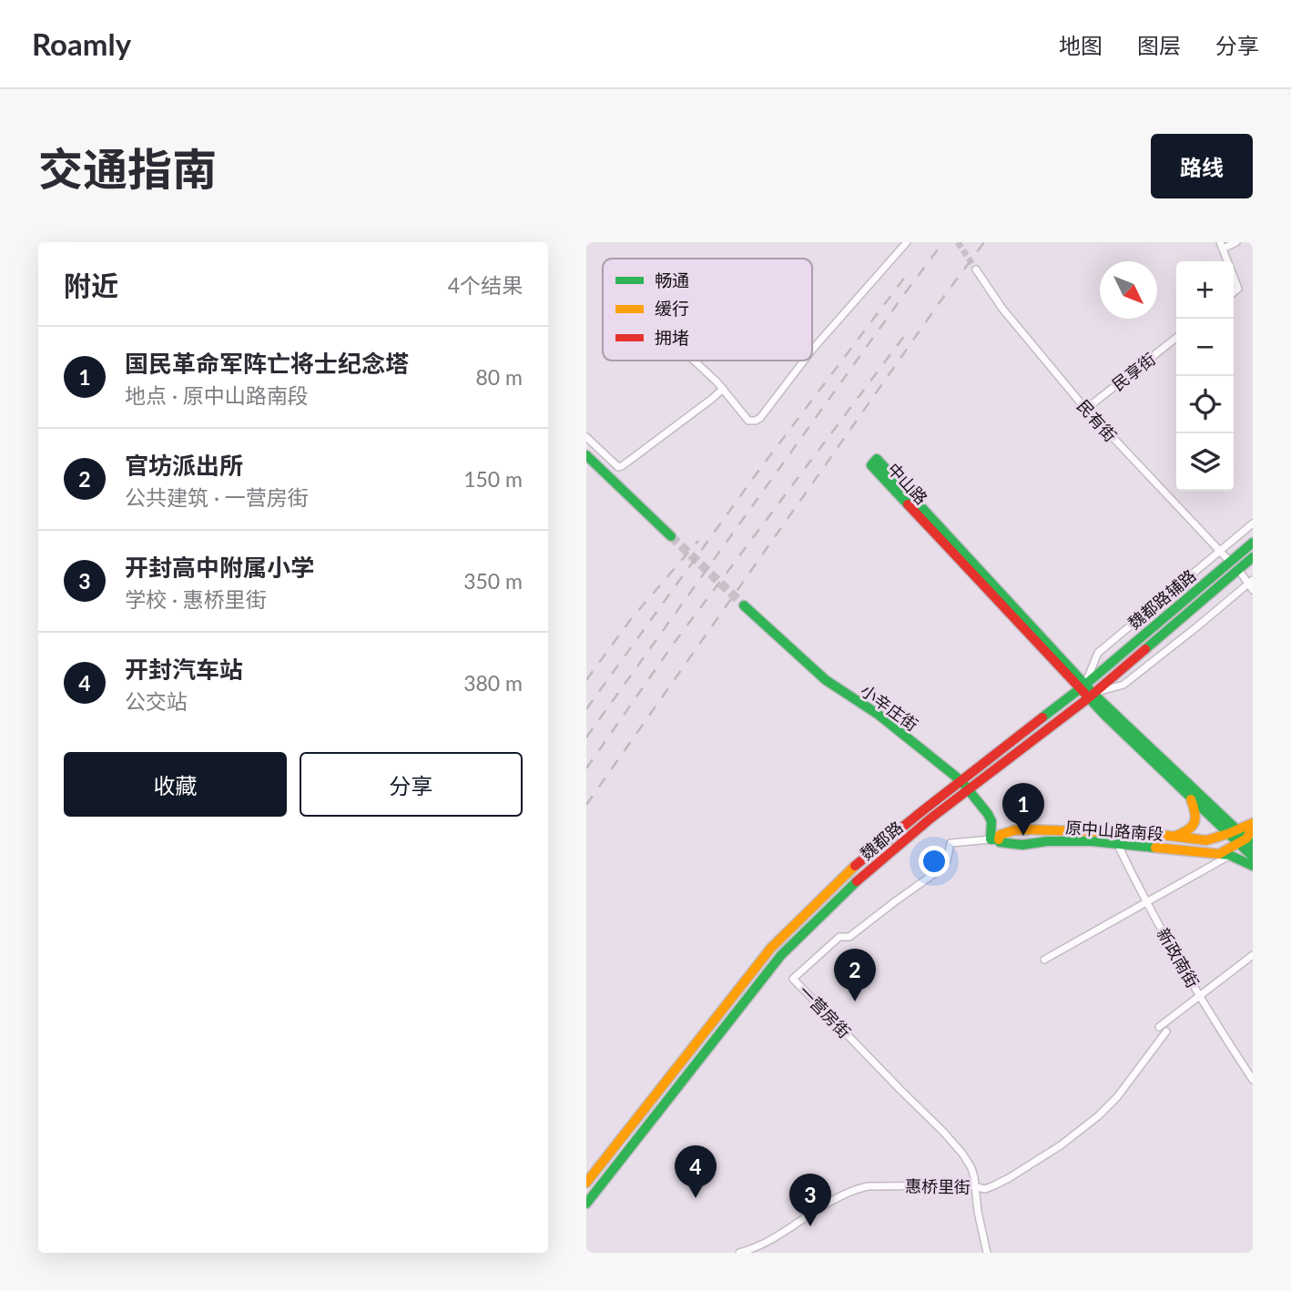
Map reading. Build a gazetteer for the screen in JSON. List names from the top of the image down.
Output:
{
  "streets": {
    "main road": [
      "中山路",
      "小辛庄街",
      "原中山路南段",
      "魏都路"
    ],
    "street": [
      "民享街",
      "民有街",
      "魏都路辅路",
      "新政南街",
      "一营房街",
      "惠桥里街"
    ]
  },
  "crossings": [
    ["民享街", "民有街"],
    ["民有街", "魏都路辅路"],
    ["民有街", "魏都路"],
    ["中山路", "魏都路辅路"],
    ["中山路", "原中山路南段"],
    ["中山路", "魏都路"],
    ["魏都路辅路", "魏都路"],
    ["小辛庄街", "原中山路南段"],
    ["小辛庄街", "魏都路"],
    ["小辛庄街", "一营房街"],
    ["原中山路南段", "新政南街"],
    ["原中山路南段", "一营房街"],
    ["一营房街", "惠桥里街"]
  ],
  "legend": ["畅通", "缓行", "拥堵"],
  "north": "bottom right",
  "page": {
    "header": "Roamly",
    "nav": ["地图", "图层", "分享"],
    "title": "交通指南",
    "buttons": [
      "路线",
      ["收藏", "分享"]
    ],
    "heading": ["附近", "4个结果"],
    "map_buttons": ["+", "−"],
    "list": [
      {
        "mark": "1",
        "name": "国民革命军阵亡将士纪念塔",
        "note": "地点 · 原中山路南段",
        "value": "80 m"
      },
      {
        "mark": "2",
        "name": "官坊派出所",
        "note": "公共建筑 · 一营房街",
        "value": "150 m"
      },
      {
        "mark": "3",
        "name": "开封高中附属小学",
        "note": "学校 · 惠桥里街",
        "value": "350 m"
      },
      {
        "mark": "4",
        "name": "开封汽车站",
        "note": "公交站",
        "value": "380 m"
      }
    ],
    "pins": [
      "1",
      "2",
      "4",
      "3"
    ]
  }
}
